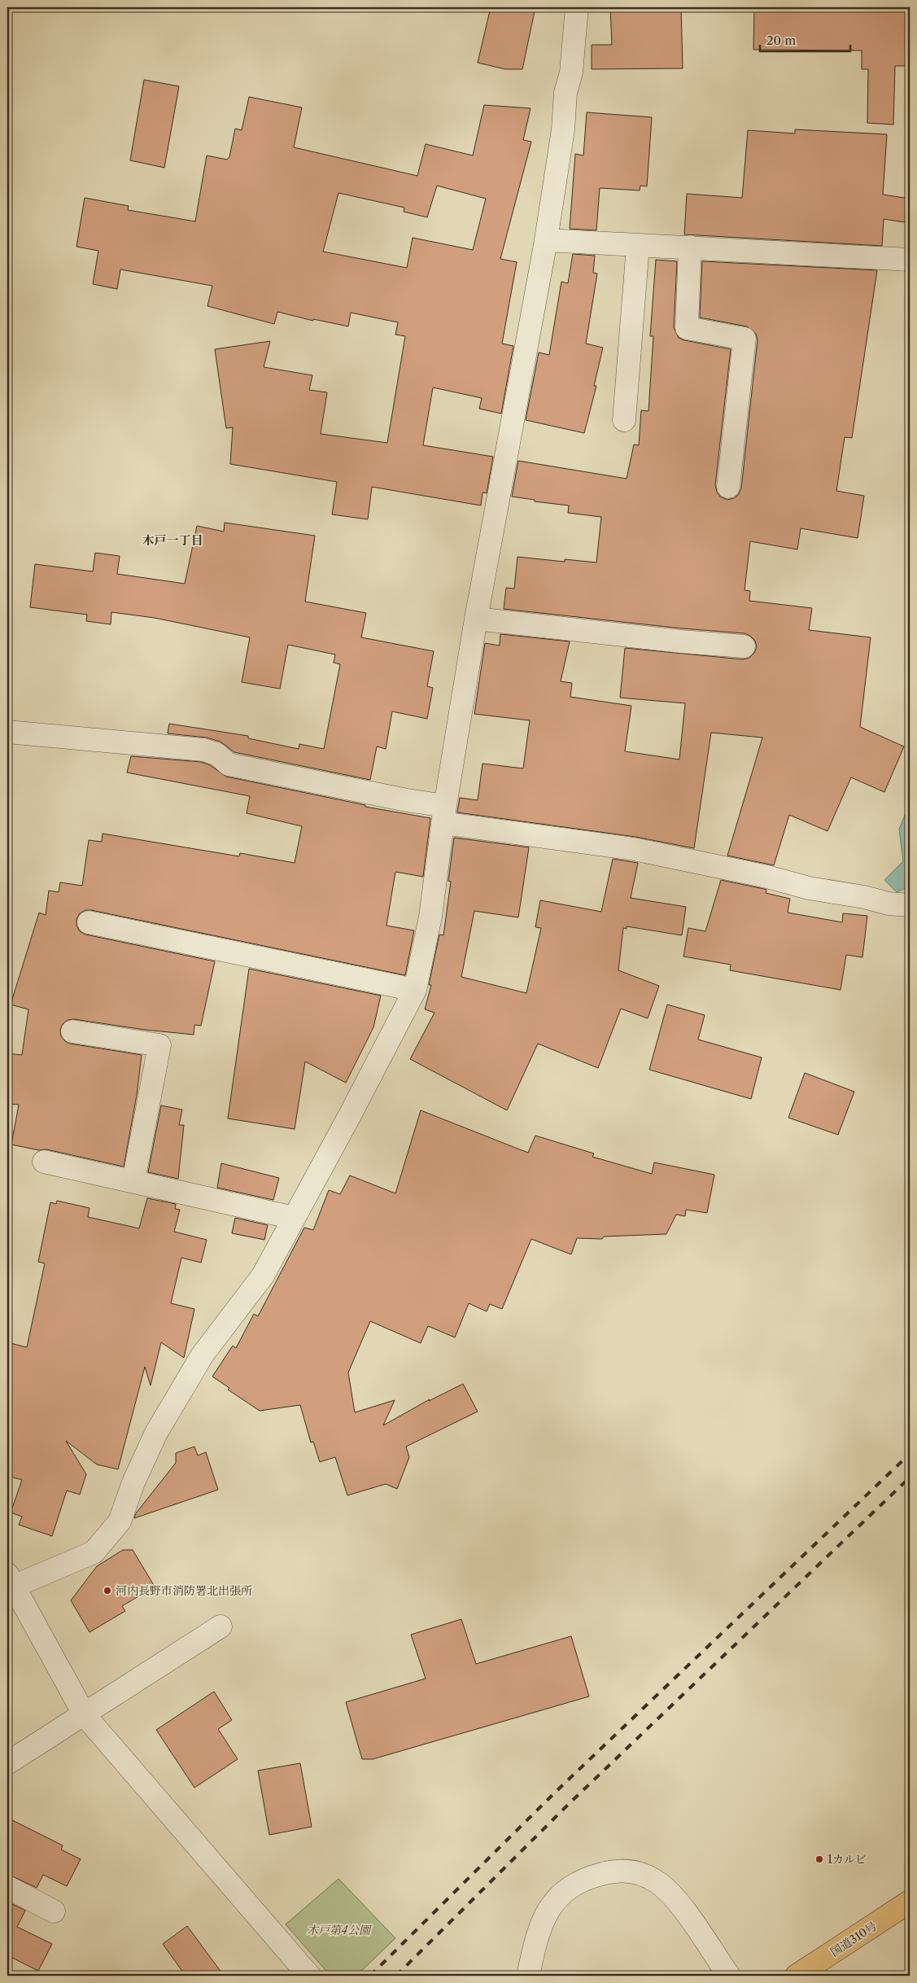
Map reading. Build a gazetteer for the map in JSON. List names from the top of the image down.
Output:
{
  "streets": {
    "highway": ["国道310号"]
  },
  "districts": ["木戸一丁目"],
  "parks": ["木戸第4公園"],
  "places": ["河内長野市消防署北出張所", "1カルビ"],
  "scale_bar": "20 m"
}
